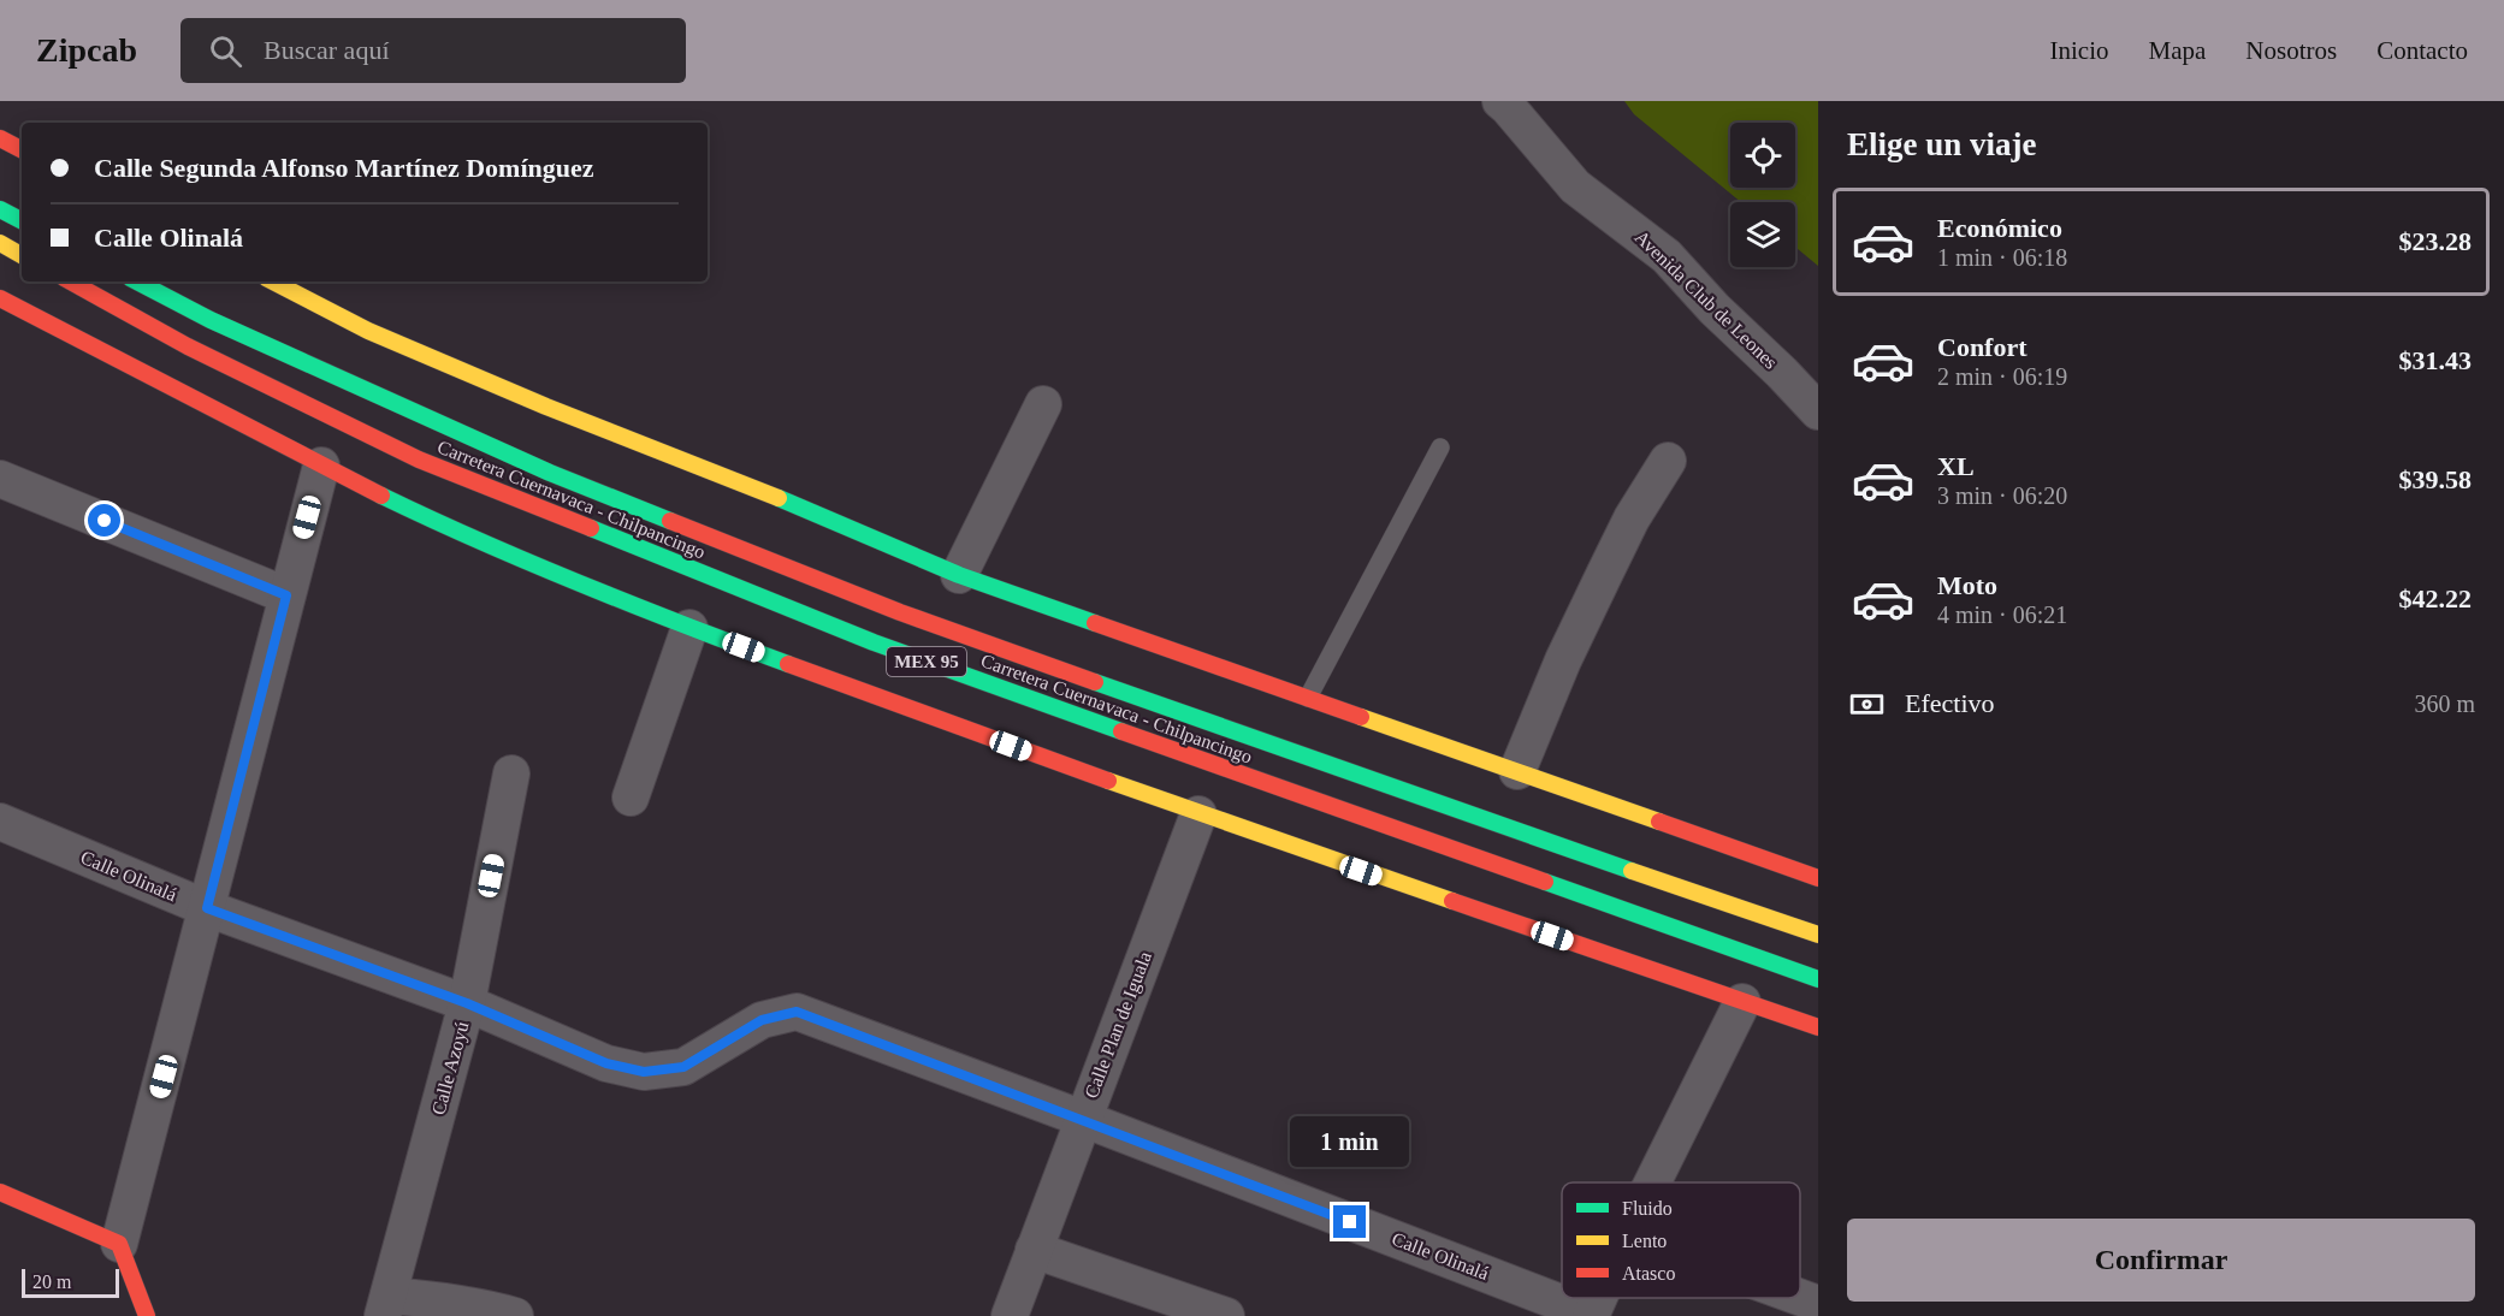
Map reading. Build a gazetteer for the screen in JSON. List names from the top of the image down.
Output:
{
  "streets": {
    "street": [
      "Avenida Club de Leones",
      "Carretera Cuernavaca - Chilpancingo",
      "MEX 95",
      "Calle Olinalá",
      "Calle Plan de Iguala",
      "Calle Azoyú"
    ]
  },
  "crossings": [
    ["Calle Olinalá", "Calle Plan de Iguala"],
    ["Calle Olinalá", "Calle Azoyú"]
  ],
  "legend": ["Fluido", "Lento", "Atasco"],
  "scale_bar": "20 m",
  "page": {
    "header": "Zipcab",
    "search": "Buscar aquí",
    "nav": [
      "Inicio",
      "Mapa",
      "Nosotros",
      "Contacto"
    ],
    "heading": "Elige un viaje",
    "banner": ["Calle Segunda Alfonso Martínez Domínguez", "Calle Olinalá"],
    "list": [
      {
        "name": "Económico",
        "note": "1 min · 06:18",
        "value": "$23.28"
      },
      {
        "name": "Confort",
        "note": "2 min · 06:19",
        "value": "$31.43"
      },
      {
        "name": "XL",
        "note": "3 min · 06:20",
        "value": "$39.58"
      },
      {
        "name": "Moto",
        "note": "4 min · 06:21",
        "value": "$42.22"
      }
    ],
    "pay": ["Efectivo", "360 m"],
    "bubble": "1 min",
    "buttons": "Confirmar",
    "scale": "20 m"
  }
}
